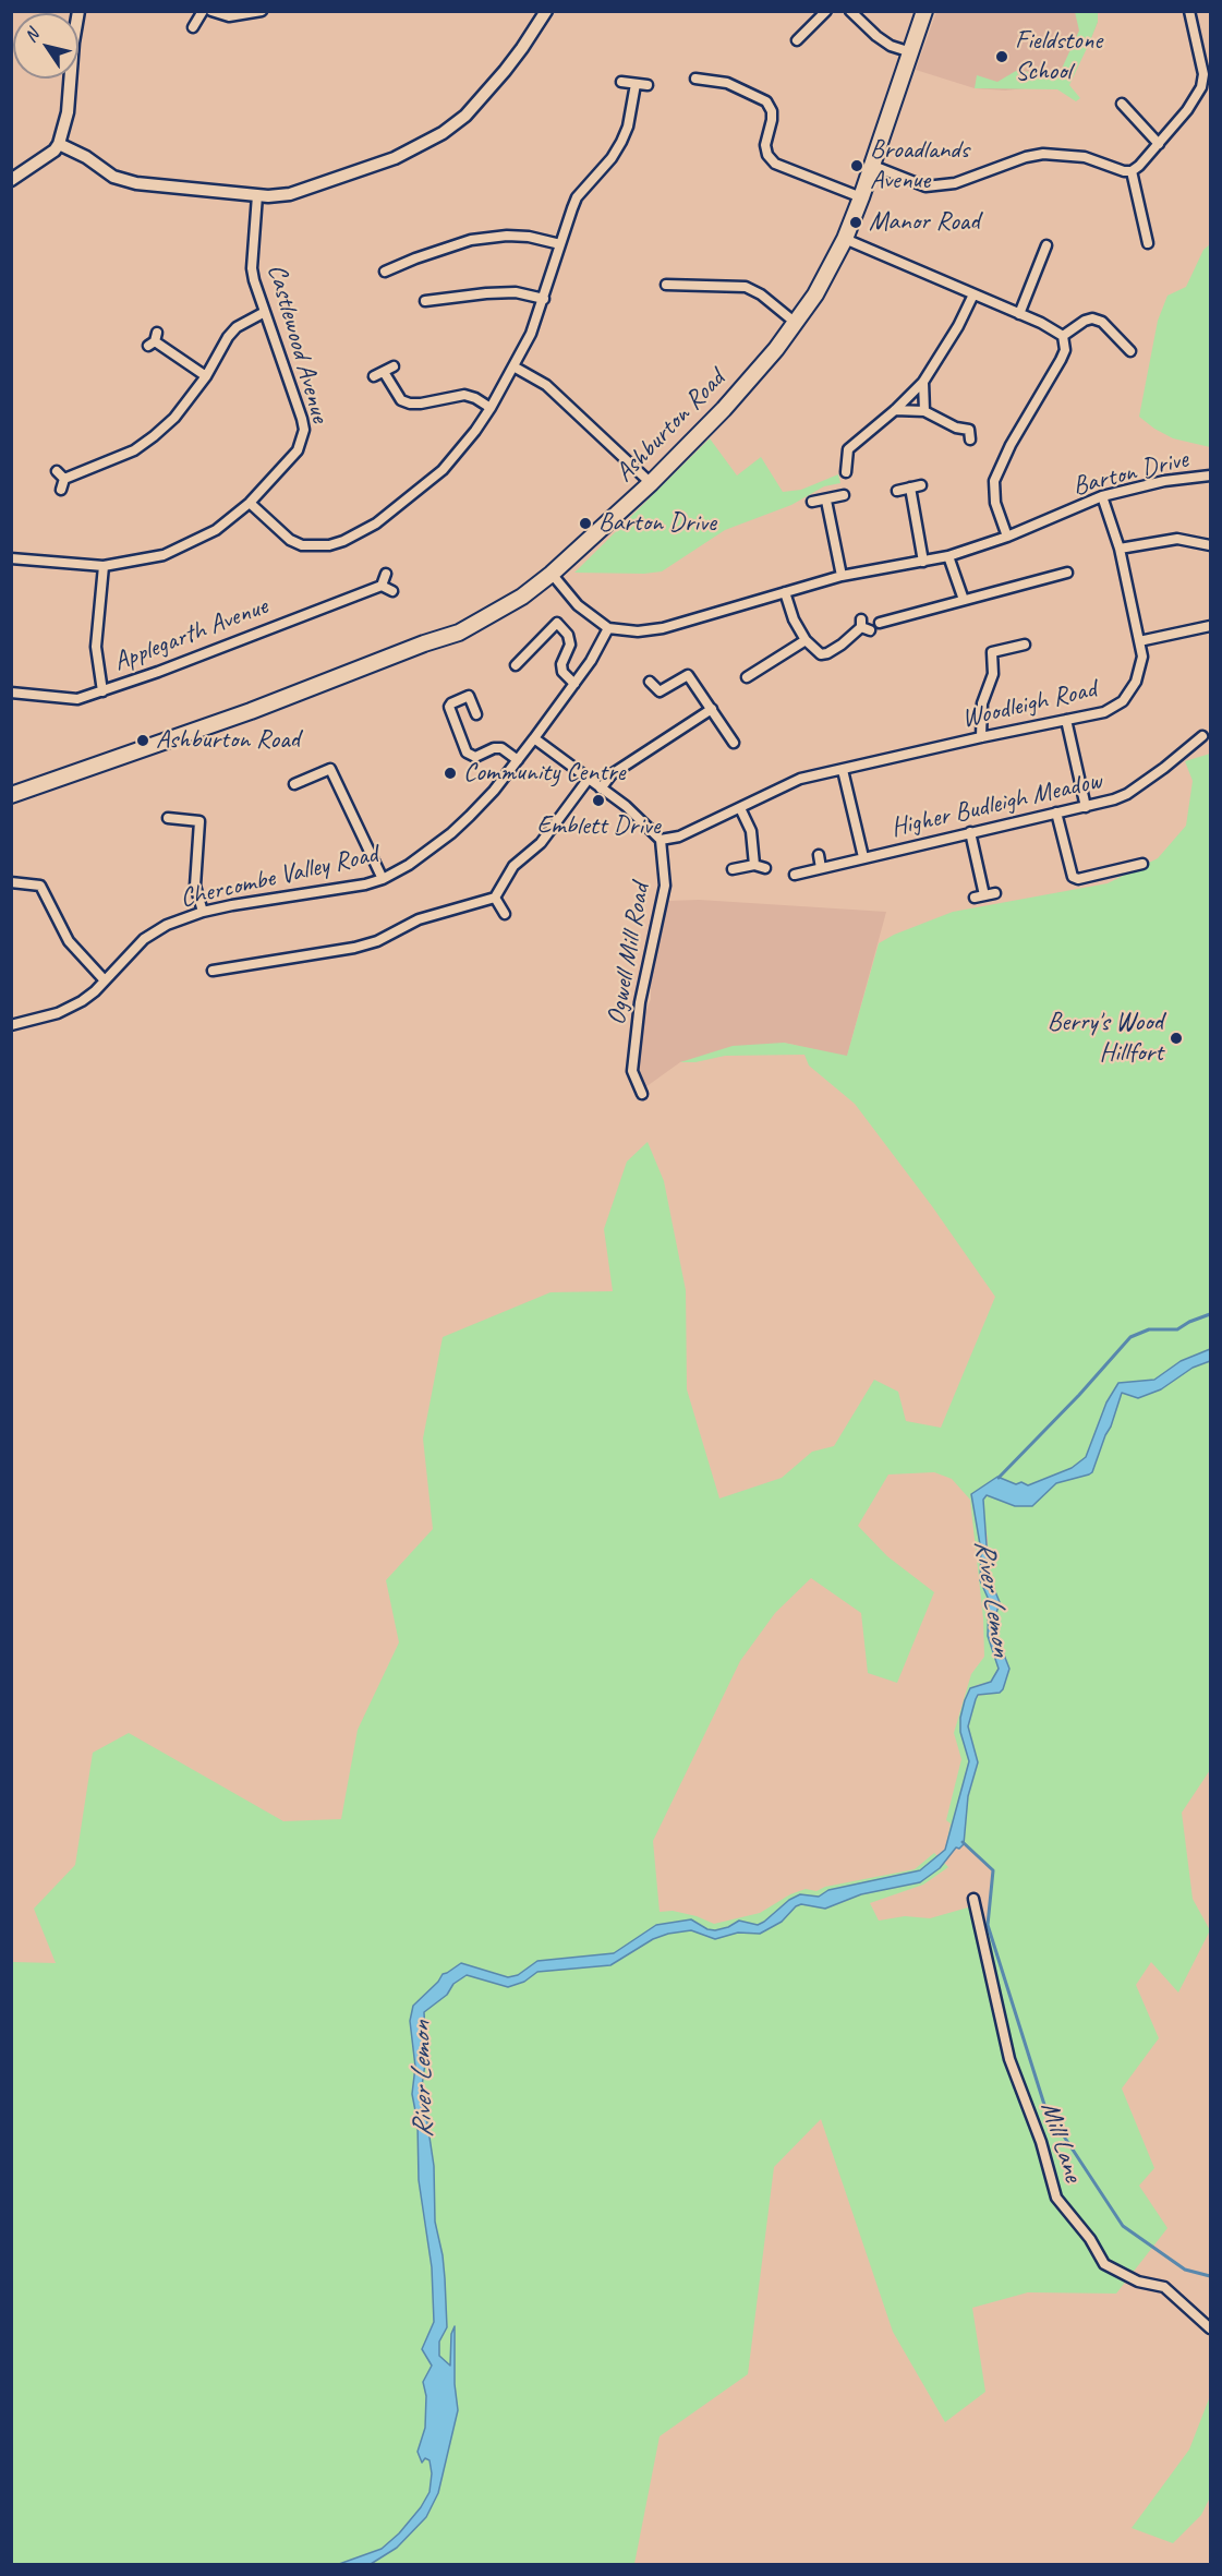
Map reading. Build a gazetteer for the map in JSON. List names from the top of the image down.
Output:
{
  "streets": {
    "main road": ["Ashburton Road"],
    "street": [
      "Castlewood Avenue",
      "Barton Drive",
      "Applegarth Avenue",
      "Woodleigh Road",
      "Higher Budleigh Meadow",
      "Chercombe Valley Road",
      "Ogwell Mill Road",
      "Mill Lane"
    ]
  },
  "crossings": [
    ["Barton Drive", "Woodleigh Road"],
    ["Woodleigh Road", "Ogwell Mill Road"]
  ],
  "water": ["River Lemon"],
  "places": [
    "Fieldstone School",
    "Broadlands Avenue",
    "Manor Road",
    "Barton Drive",
    "Ashburton Road",
    "Community Centre",
    "Emblett Drive",
    "Berry's Wood Hillfort"
  ],
  "north": "top left"
}
